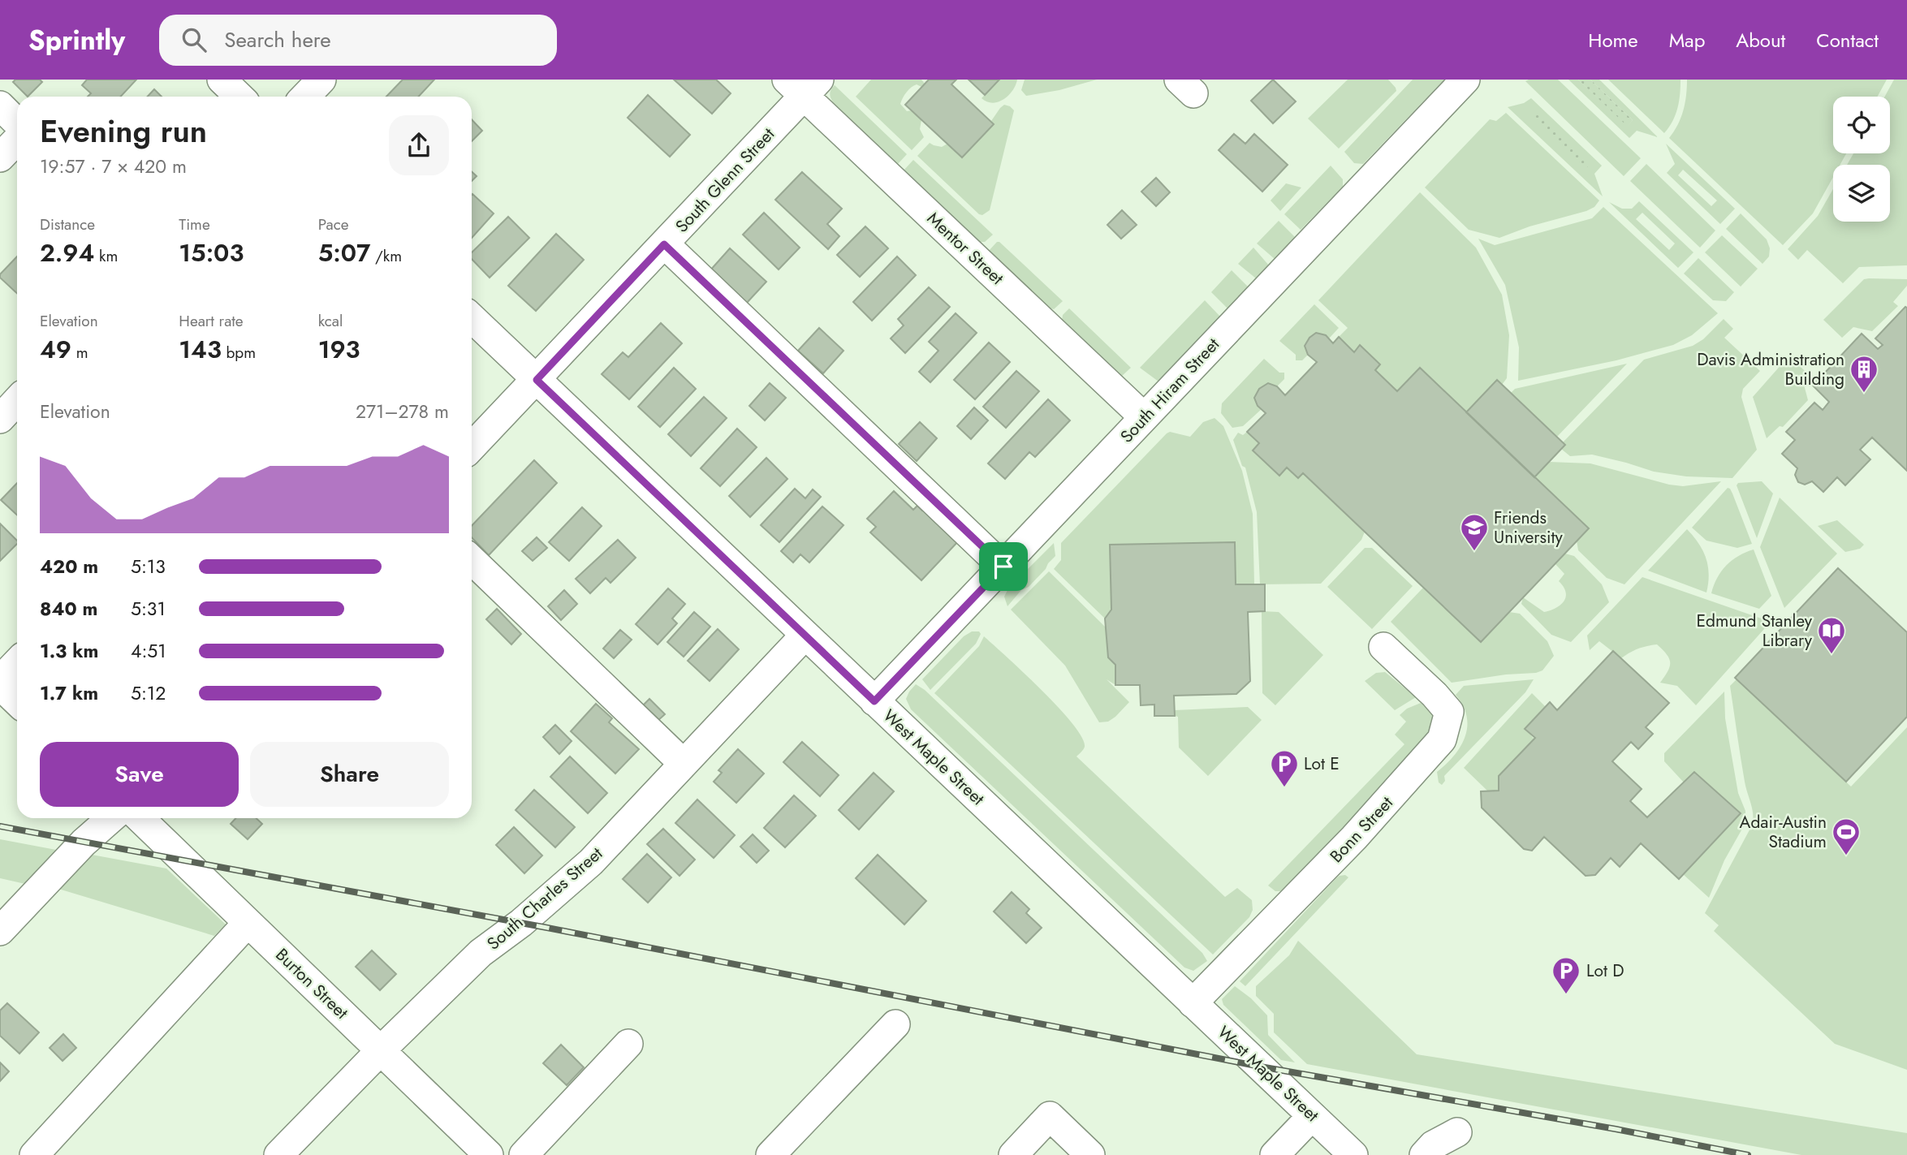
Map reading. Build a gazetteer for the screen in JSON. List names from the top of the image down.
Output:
{
  "streets": {
    "street": [
      "South Glenn Street",
      "Mentor Street",
      "South Hiram Street",
      "West Maple Street",
      "Bonn Street",
      "South Charles Street",
      "Burton Street"
    ]
  },
  "crossings": [
    ["South Glenn Street", "Mentor Street"],
    ["South Glenn Street", "West Maple Street"],
    ["Mentor Street", "South Hiram Street"],
    ["South Hiram Street", "West Maple Street"],
    ["West Maple Street", "Bonn Street"],
    ["West Maple Street", "South Charles Street"],
    ["South Charles Street", "Burton Street"]
  ],
  "places": {
    "building": ["Davis Administration Building"],
    "school or university": ["Friends University"],
    "library": ["Edmund Stanley Library"],
    "parking": ["Lot E", "Lot D"],
    "sports": ["Adair-Austin Stadium"]
  },
  "page": {
    "header": "Sprintly",
    "search": "Search here",
    "nav": [
      "Home",
      "Map",
      "About",
      "Contact"
    ],
    "heading": ["Evening run", "19:57 · 7 × 420 m"],
    "stats": [
      ["Distance", "2.94 km"],
      ["Time", "15:03"],
      ["Pace", "5:07 /km"],
      ["Elevation", "49 m"],
      ["Heart rate", "143 bpm"],
      ["kcal", "193"]
    ],
    "chart": ["Elevation", "271–278 m"],
    "list": [
      {
        "name": "420 m",
        "note": "5:13"
      },
      {
        "name": "840 m",
        "note": "5:31"
      },
      {
        "name": "1.3 km",
        "note": "4:51"
      },
      {
        "name": "1.7 km",
        "note": "5:12"
      }
    ],
    "buttons": ["Save", "Share"]
  }
}
